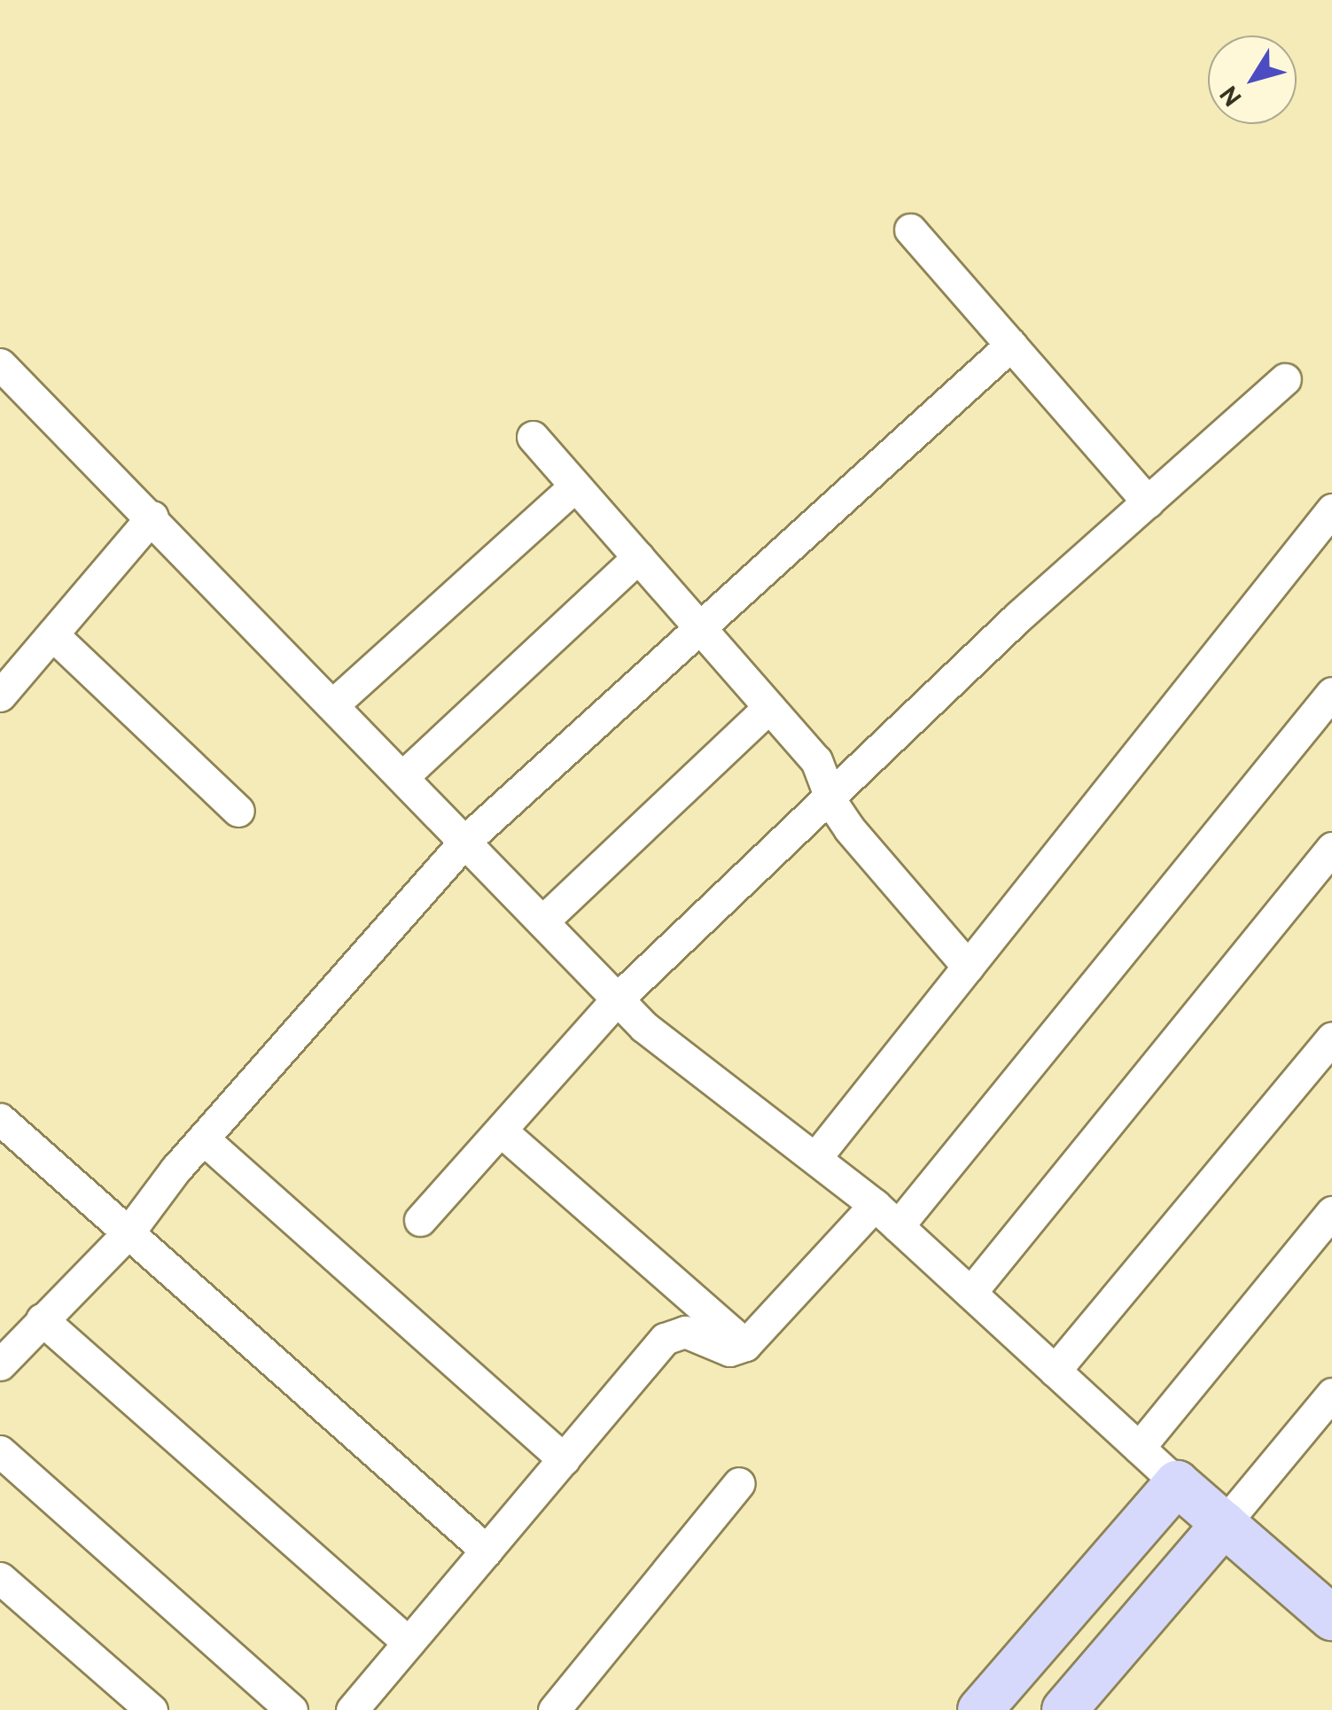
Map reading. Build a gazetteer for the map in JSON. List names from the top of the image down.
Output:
{
  "north": "bottom left"
}
